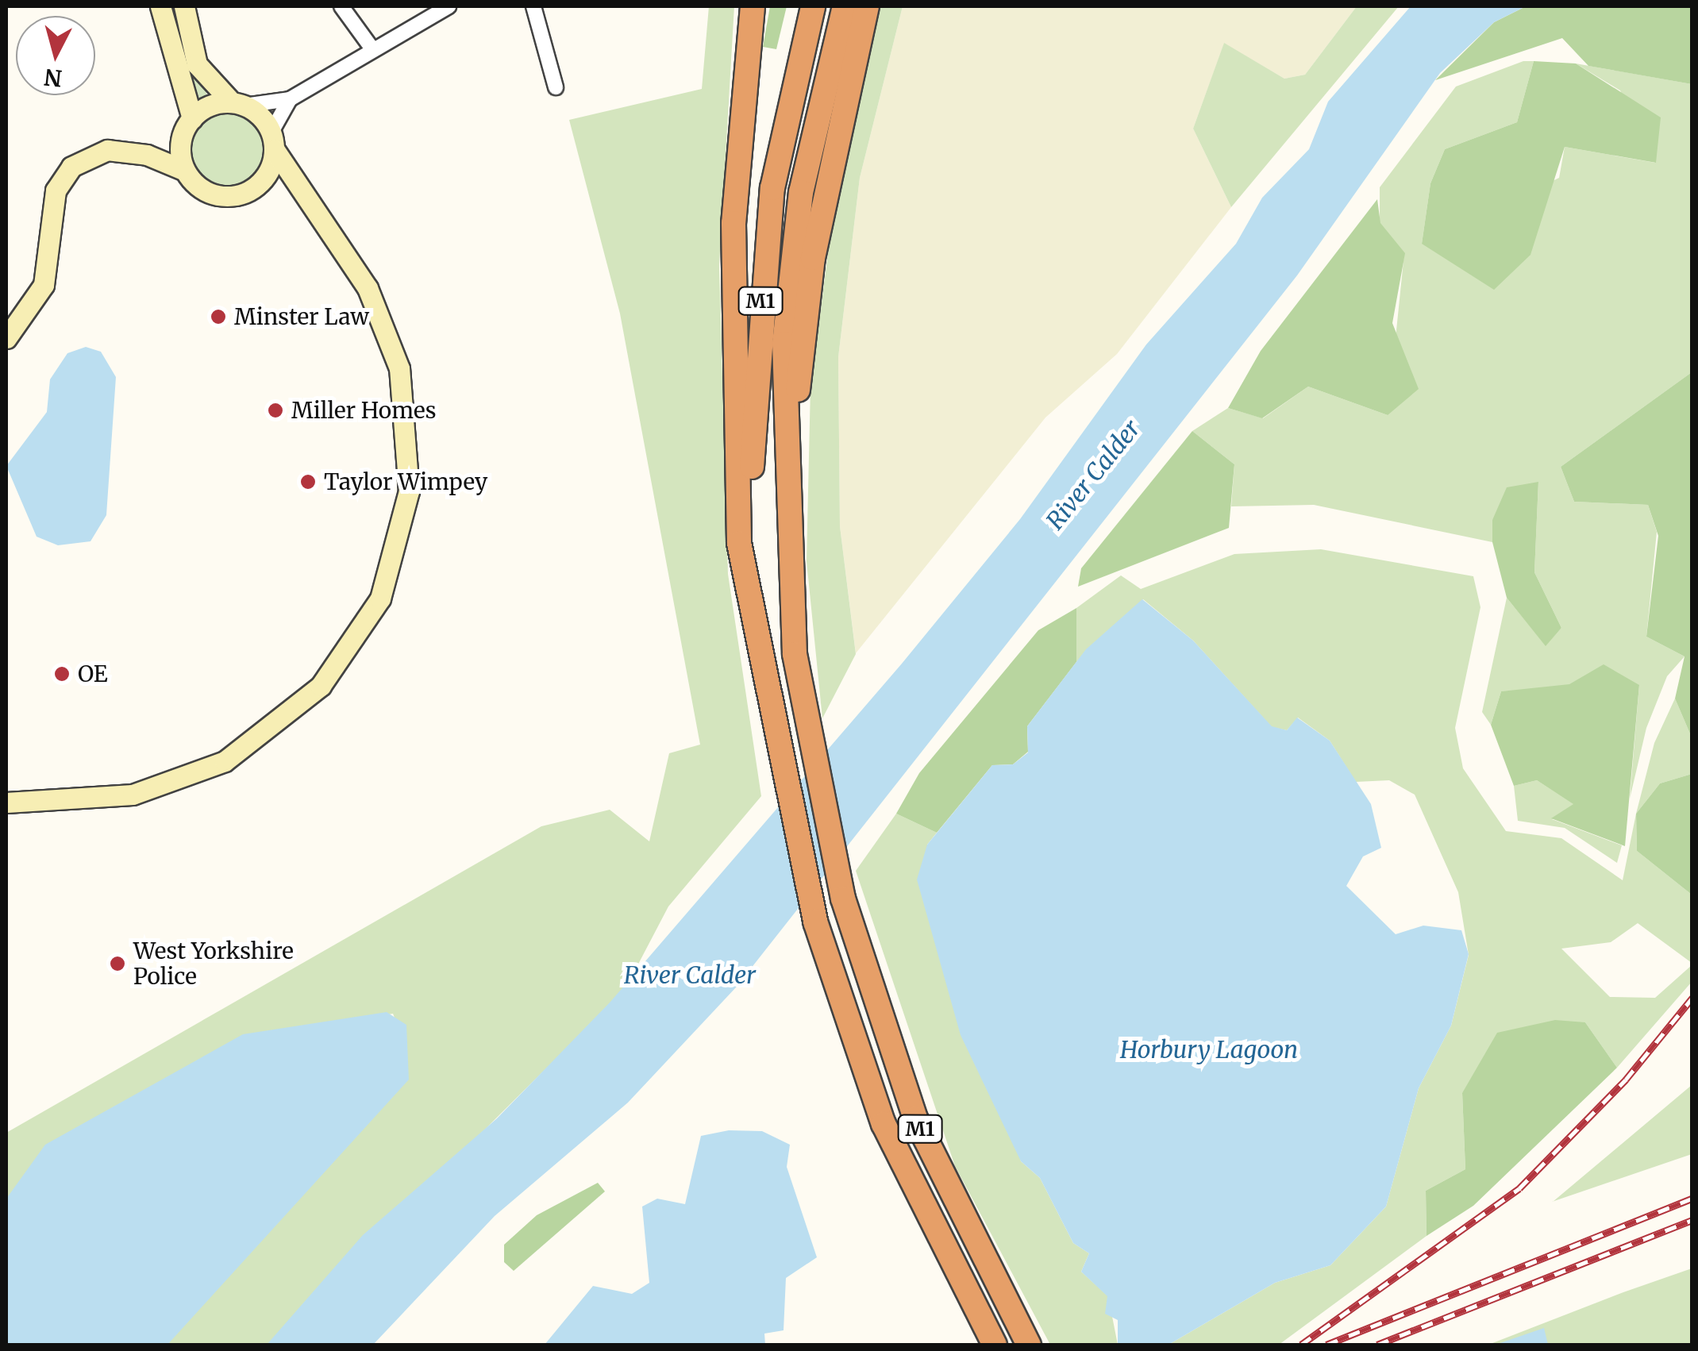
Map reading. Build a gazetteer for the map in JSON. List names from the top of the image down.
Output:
{
  "streets": {
    "highway": ["M1"]
  },
  "water": ["River Calder", "Horbury Lagoon"],
  "places": [
    "Minster Law",
    "Miller Homes",
    "Taylor Wimpey",
    "OE",
    "West Yorkshire Police"
  ],
  "north": "bottom"
}
